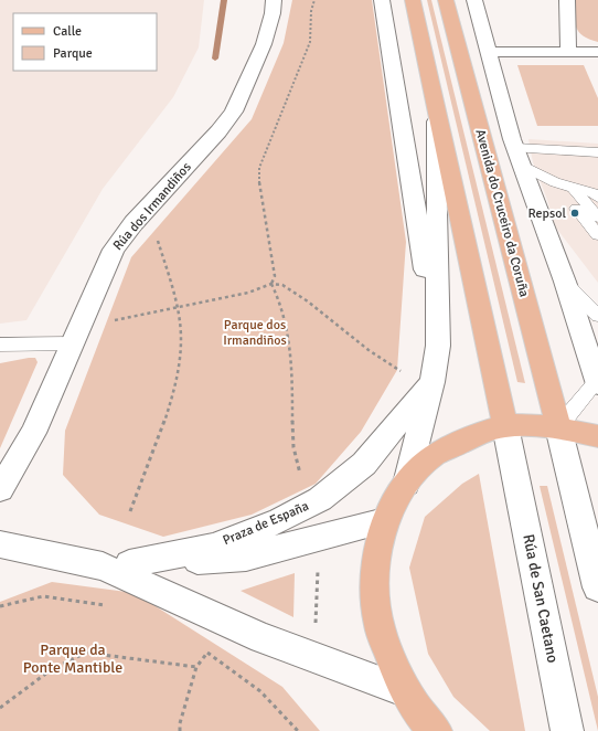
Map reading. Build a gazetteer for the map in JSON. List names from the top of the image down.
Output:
{
  "streets": {
    "main road": ["Avenida do Cruceiro da Coruña"],
    "street": ["Rúa dos Irmandiños", "Praza de España", "Rúa de San Caetano"]
  },
  "parks": ["Parque dos Irmandiños", "Parque da Ponte Mantible"],
  "places": ["Repsol"],
  "legend": ["Calle", "Parque"]
}
